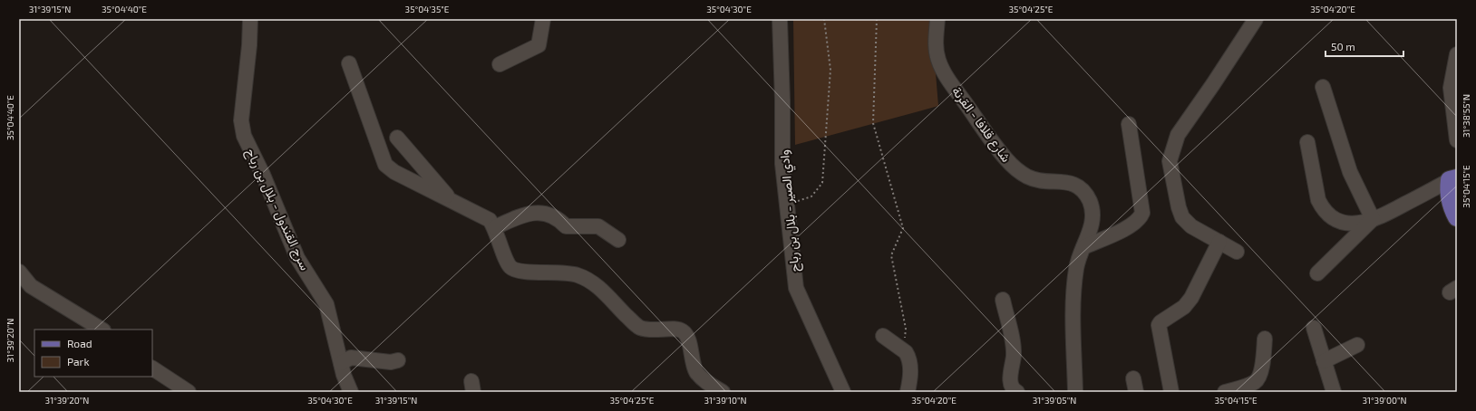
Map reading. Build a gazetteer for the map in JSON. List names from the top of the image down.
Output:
{
  "streets": {
    "street": ["شارع قلافا - القرنة", "سرج القندول - بلال بن رباح", "وادي الصير - بلال بن رباح"]
  },
  "legend": ["Road", "Park"],
  "scale_bar": "50 m",
  "coordinates": [
    "31°39'15\"N",
    "35°04'40\"E",
    "35°04'35\"E",
    "35°04'30\"E",
    "35°04'25\"E",
    "35°04'20\"E",
    "31°38'55\"N",
    "35°04'15\"E",
    "31°39'20\"N",
    "31°39'10\"N",
    "31°39'05\"N",
    "31°39'00\"N"
  ]
}
